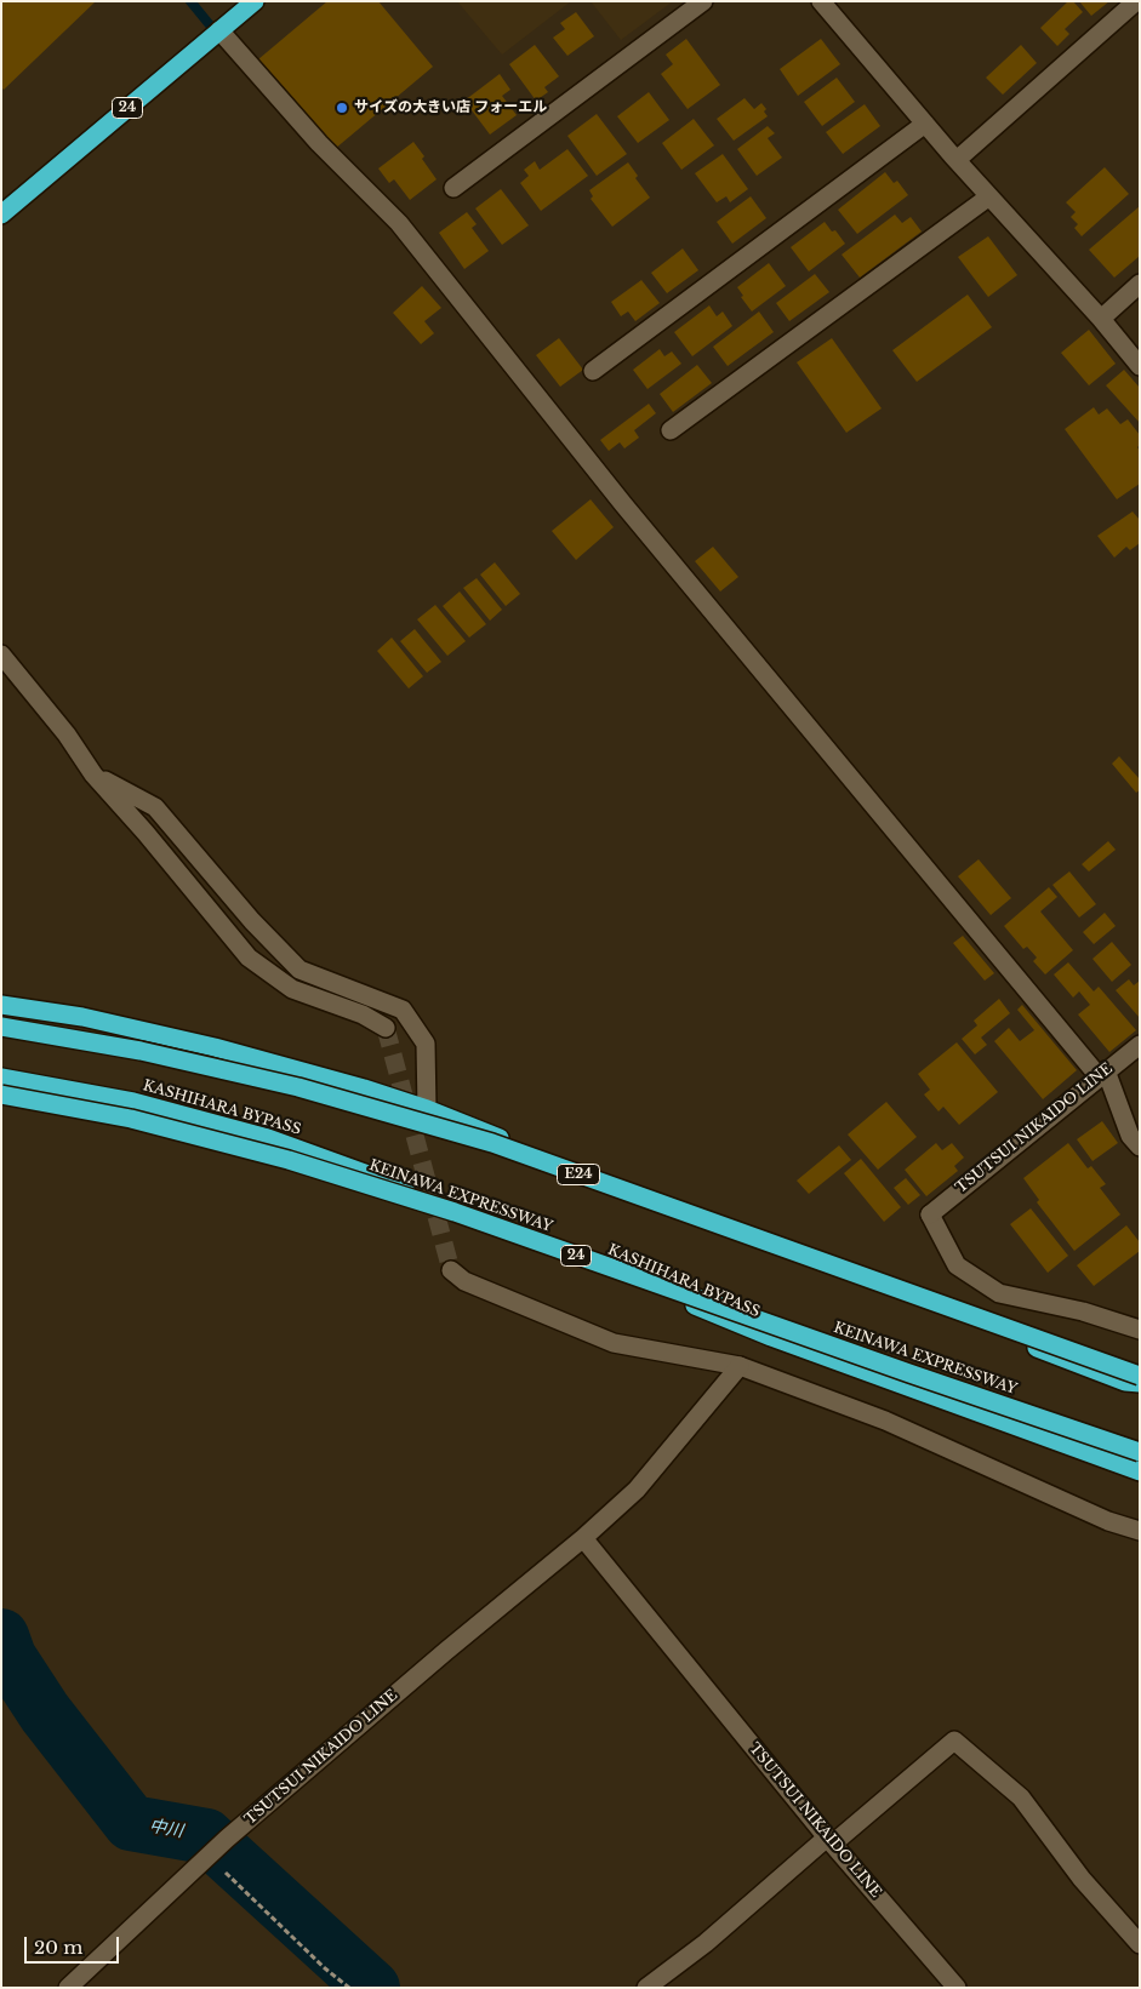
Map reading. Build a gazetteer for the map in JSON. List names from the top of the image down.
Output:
{
  "streets": {
    "highway": [
      "24",
      "KASHIHARA BYPASS",
      "E24",
      "KEINAWA EXPRESSWAY"
    ],
    "street": ["TSUTSUI NIKAIDO LINE"]
  },
  "water": ["中川"],
  "places": ["サイズの大きい店 フォーエル"],
  "scale_bar": "20 m"
}
